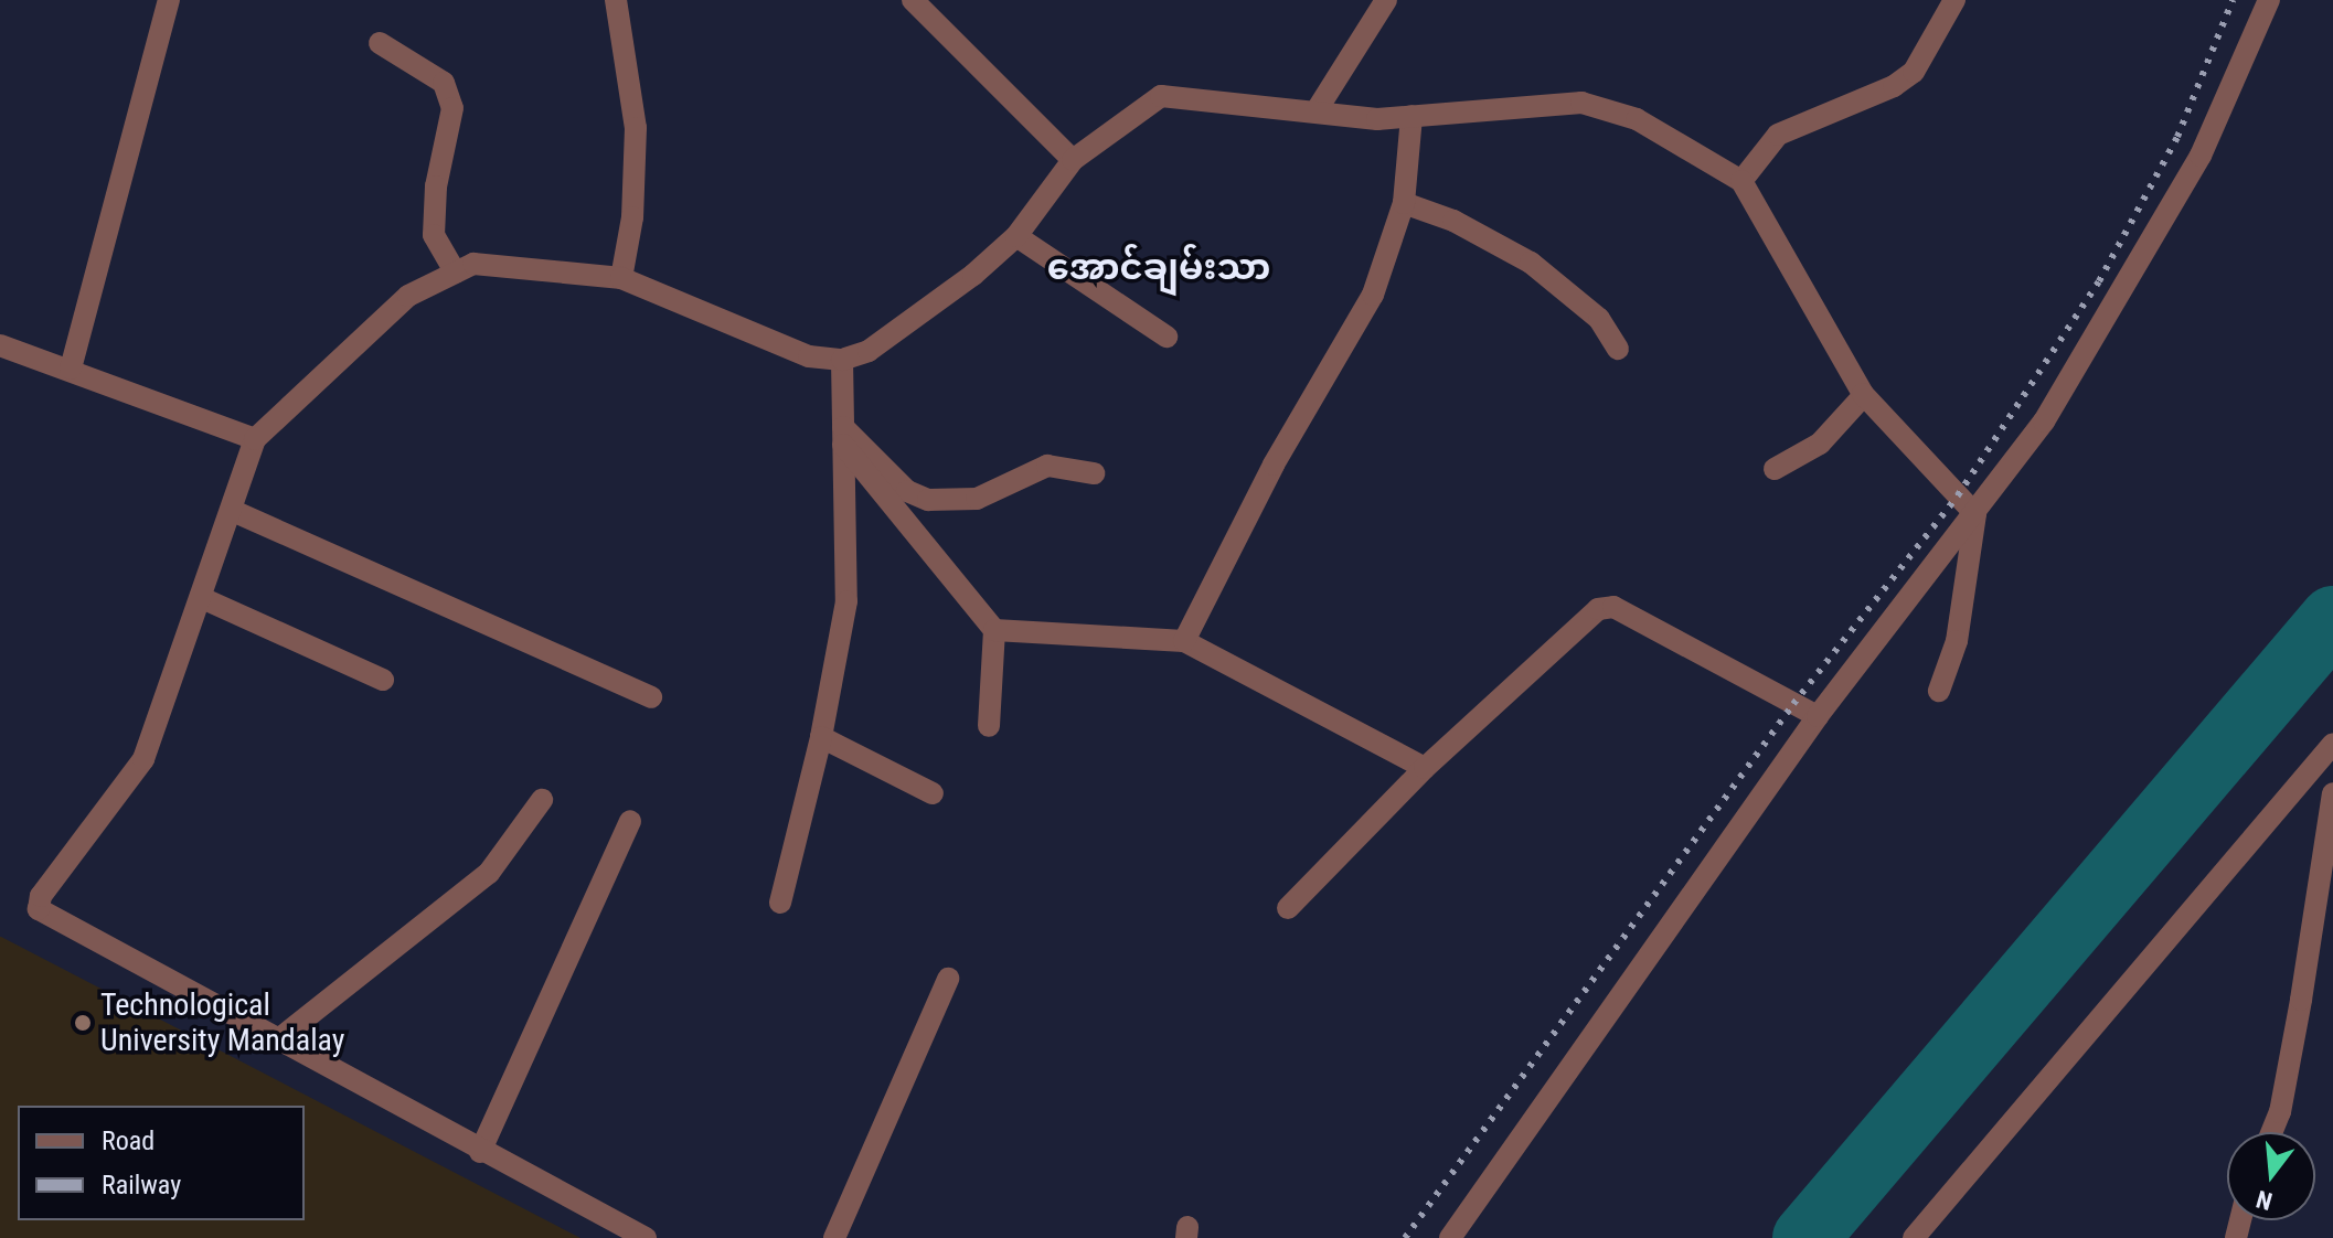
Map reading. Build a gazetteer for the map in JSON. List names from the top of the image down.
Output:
{
  "districts": ["အောင်ချမ်းသာ"],
  "places": ["Technological University Mandalay"],
  "legend": ["Road", "Railway"],
  "north": "bottom"
}
